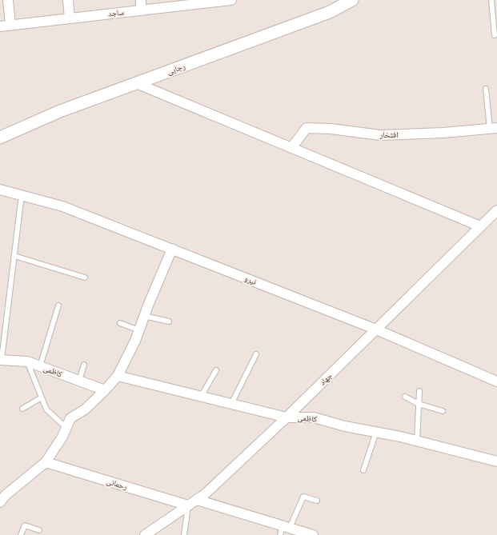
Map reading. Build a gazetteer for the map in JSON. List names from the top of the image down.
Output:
{
  "streets": {
    "street": [
      "ساجد",
      "رجایی",
      "افتخار",
      "نیرو",
      "کاظمی",
      "جهاد",
      "رحمانی"
    ]
  },
  "crossings": [
    ["نیرو", "جهاد"],
    ["کاظمی", "جهاد"],
    ["جهاد", "رحمانی"]
  ]
}
